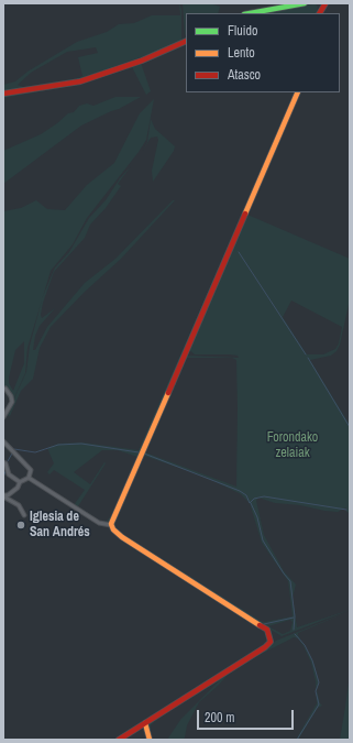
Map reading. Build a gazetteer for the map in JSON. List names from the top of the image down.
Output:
{
  "parks": ["Forondako zelaiak"],
  "places": ["Iglesia de San Andrés"],
  "legend": ["Fluido", "Lento", "Atasco"],
  "scale_bar": "200 m"
}
